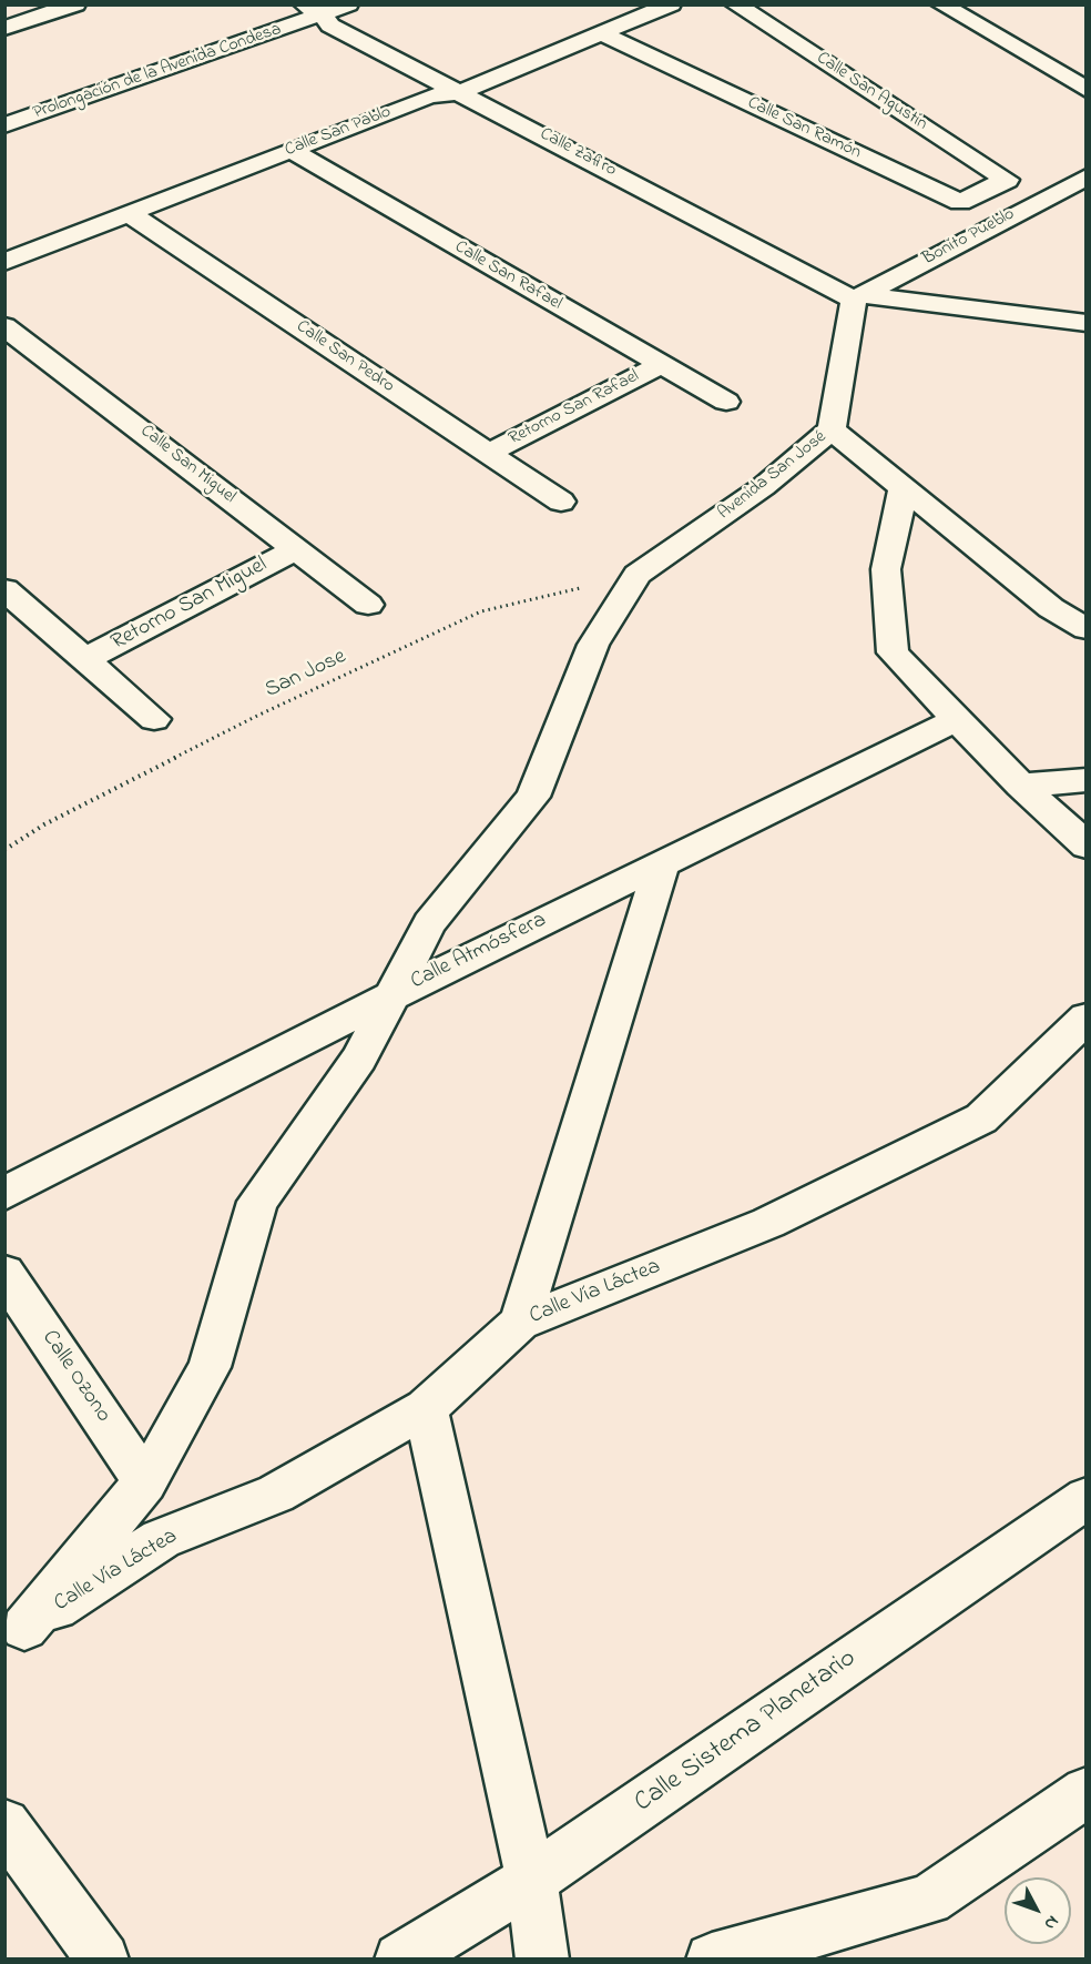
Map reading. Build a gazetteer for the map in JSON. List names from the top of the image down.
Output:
{
  "streets": {
    "street": [
      "Prolongación de la Avenida Condesa",
      "Calle San Agustin",
      "Calle San Ramón",
      "Calle San Pablo",
      "Calle Zafiro",
      "Bonito Pueblo",
      "Calle San Rafael",
      "Calle San Pedro",
      "Retorno San Rafael",
      "Calle San Miguel",
      "Avenida San José",
      "Retorno San Miguel",
      "Calle Atmósfera",
      "Calle Vía Láctea",
      "Calle Ozono",
      "Calle Sistema Planetario"
    ],
    "path": ["San Jose"]
  },
  "crossings": [
    ["Prolongación de la Avenida Condesa", "Calle Zafiro"],
    ["Calle San Agustin", "Calle San Ramón"],
    ["Calle San Ramón", "Calle San Pablo"],
    ["Calle San Pablo", "Calle Zafiro"],
    ["Calle San Pablo", "Calle San Rafael"],
    ["Calle San Pablo", "Calle San Pedro"],
    ["Calle Zafiro", "Bonito Pueblo"],
    ["Calle Zafiro", "Avenida San José"],
    ["Bonito Pueblo", "Avenida San José"],
    ["Calle San Rafael", "Retorno San Rafael"],
    ["Calle San Pedro", "Retorno San Rafael"],
    ["Calle San Miguel", "Retorno San Miguel"],
    ["Avenida San José", "San Jose"]
  ],
  "north": "bottom right"
}
